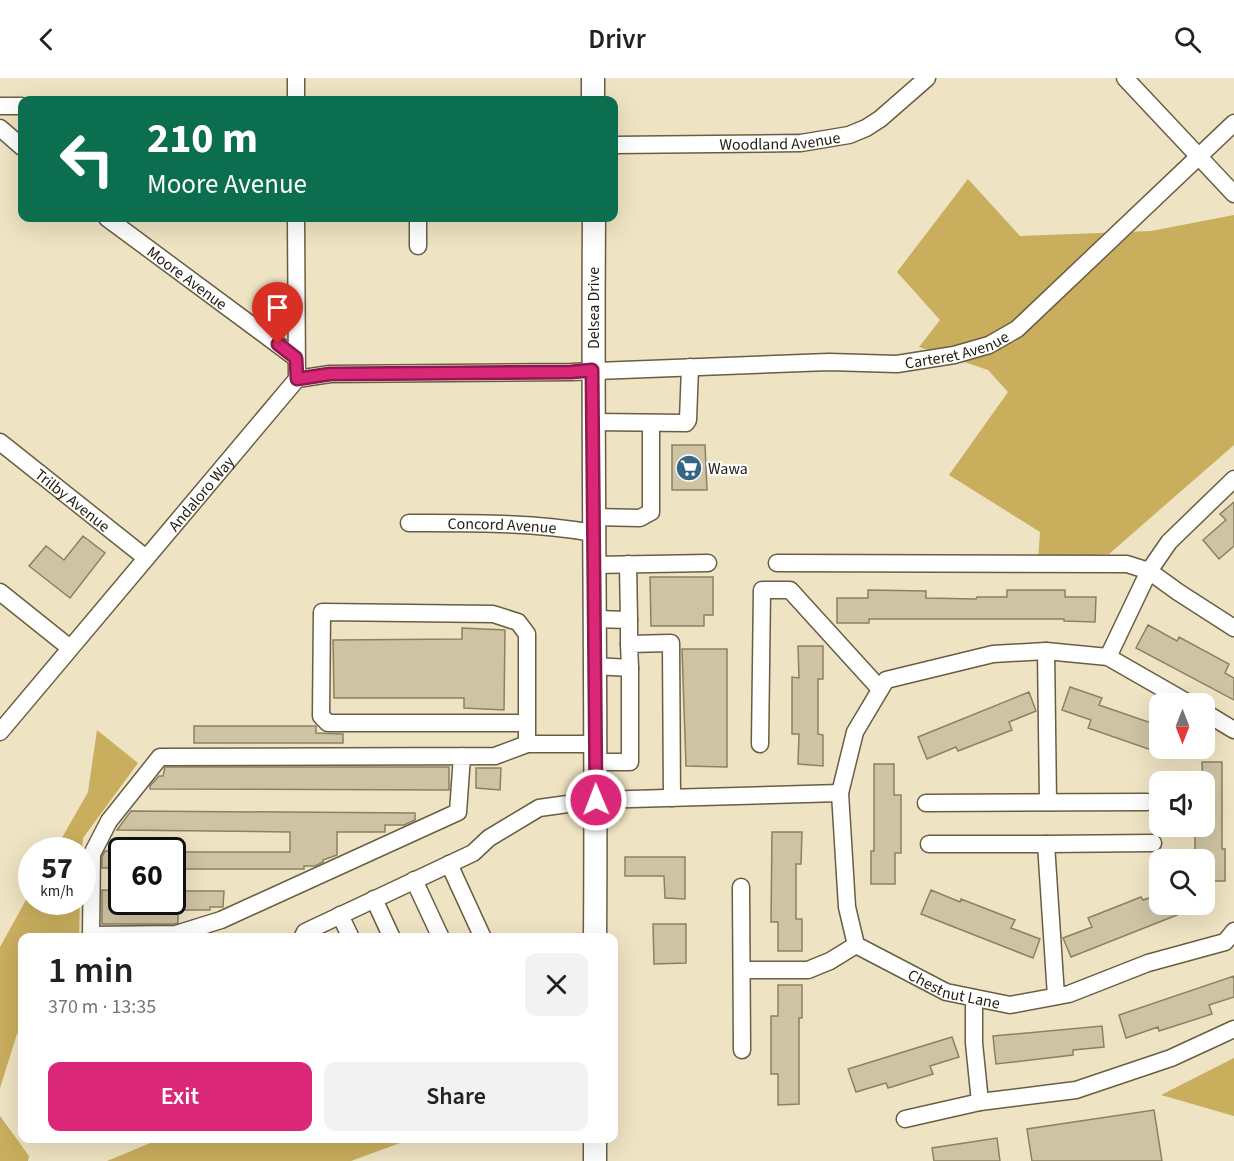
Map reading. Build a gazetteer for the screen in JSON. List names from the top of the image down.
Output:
{
  "streets": {
    "main road": ["Delsea Drive"],
    "street": [
      "Woodland Avenue",
      "Moore Avenue",
      "Carteret Avenue",
      "Andaloro Way",
      "Trilby Avenue",
      "Concord Avenue",
      "Chestnut Lane"
    ]
  },
  "crossings": [
    ["Delsea Drive", "Carteret Avenue"],
    ["Delsea Drive", "Concord Avenue"],
    ["Andaloro Way", "Trilby Avenue"]
  ],
  "places": {
    "supermarket": ["Wawa"]
  },
  "north": "bottom",
  "page": {
    "header": "Drivr",
    "turn": ["210 m", "Moore Avenue"],
    "speed": "57 km/h",
    "limit": "60",
    "heading": ["1 min", "370 m · 13:35"],
    "buttons": ["Exit", "Share"]
  }
}
